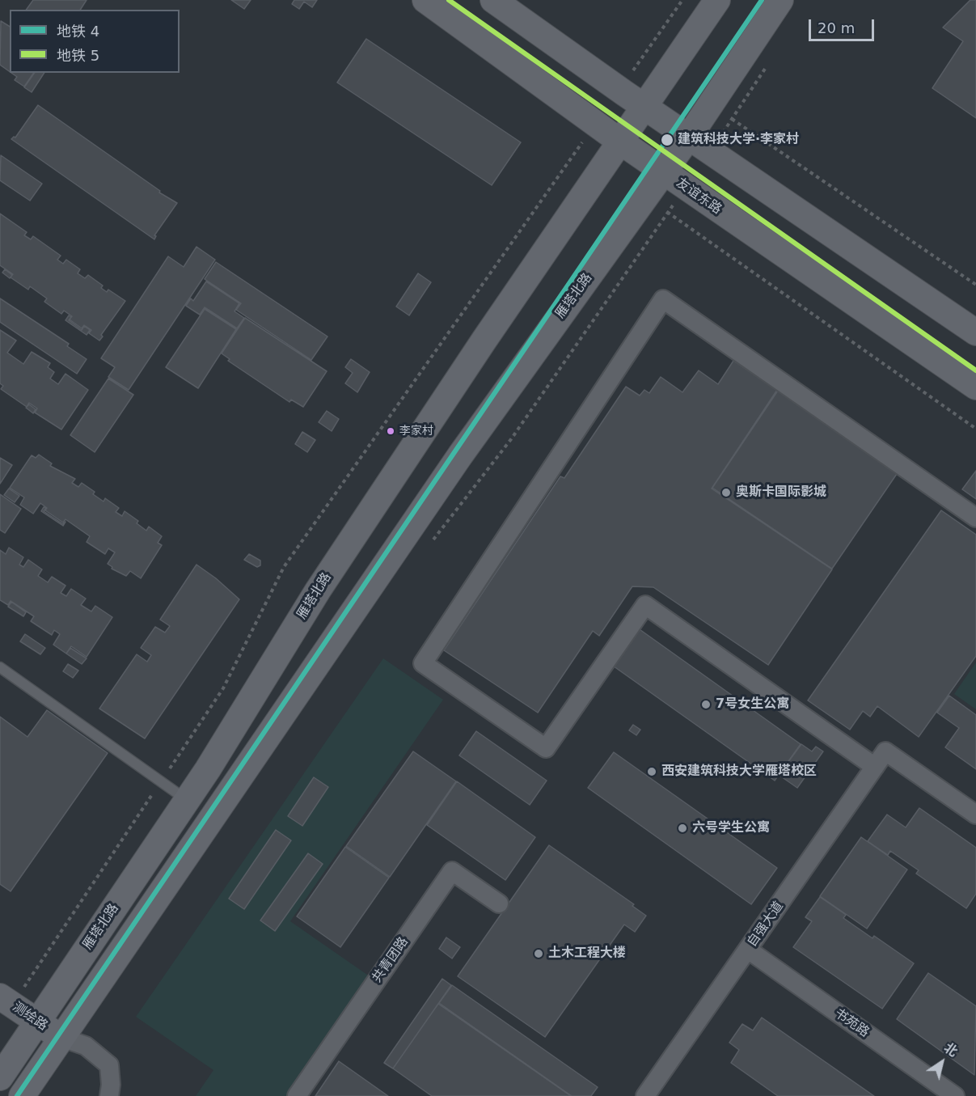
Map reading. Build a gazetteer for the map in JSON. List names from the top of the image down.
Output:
{
  "streets": {
    "main road": ["友谊东路", "雁塔北路", "测绘路"],
    "street": ["自强大道", "共青团路", "书苑路"]
  },
  "crossings": [
    ["友谊东路", "雁塔北路"],
    ["雁塔北路", "测绘路"],
    ["自强大道", "书苑路"]
  ],
  "places": [
    "建筑科技大学·李家村",
    "李家村",
    "奥斯卡国际影城",
    "7号女生公寓",
    "西安建筑科技大学雁塔校区",
    "六号学生公寓",
    "土木工程大楼"
  ],
  "lines": ["metro line 4", "metro line 5"],
  "legend": ["地铁 4", "地铁 5"],
  "scale_bar": "20 m",
  "north": "top right"
}
